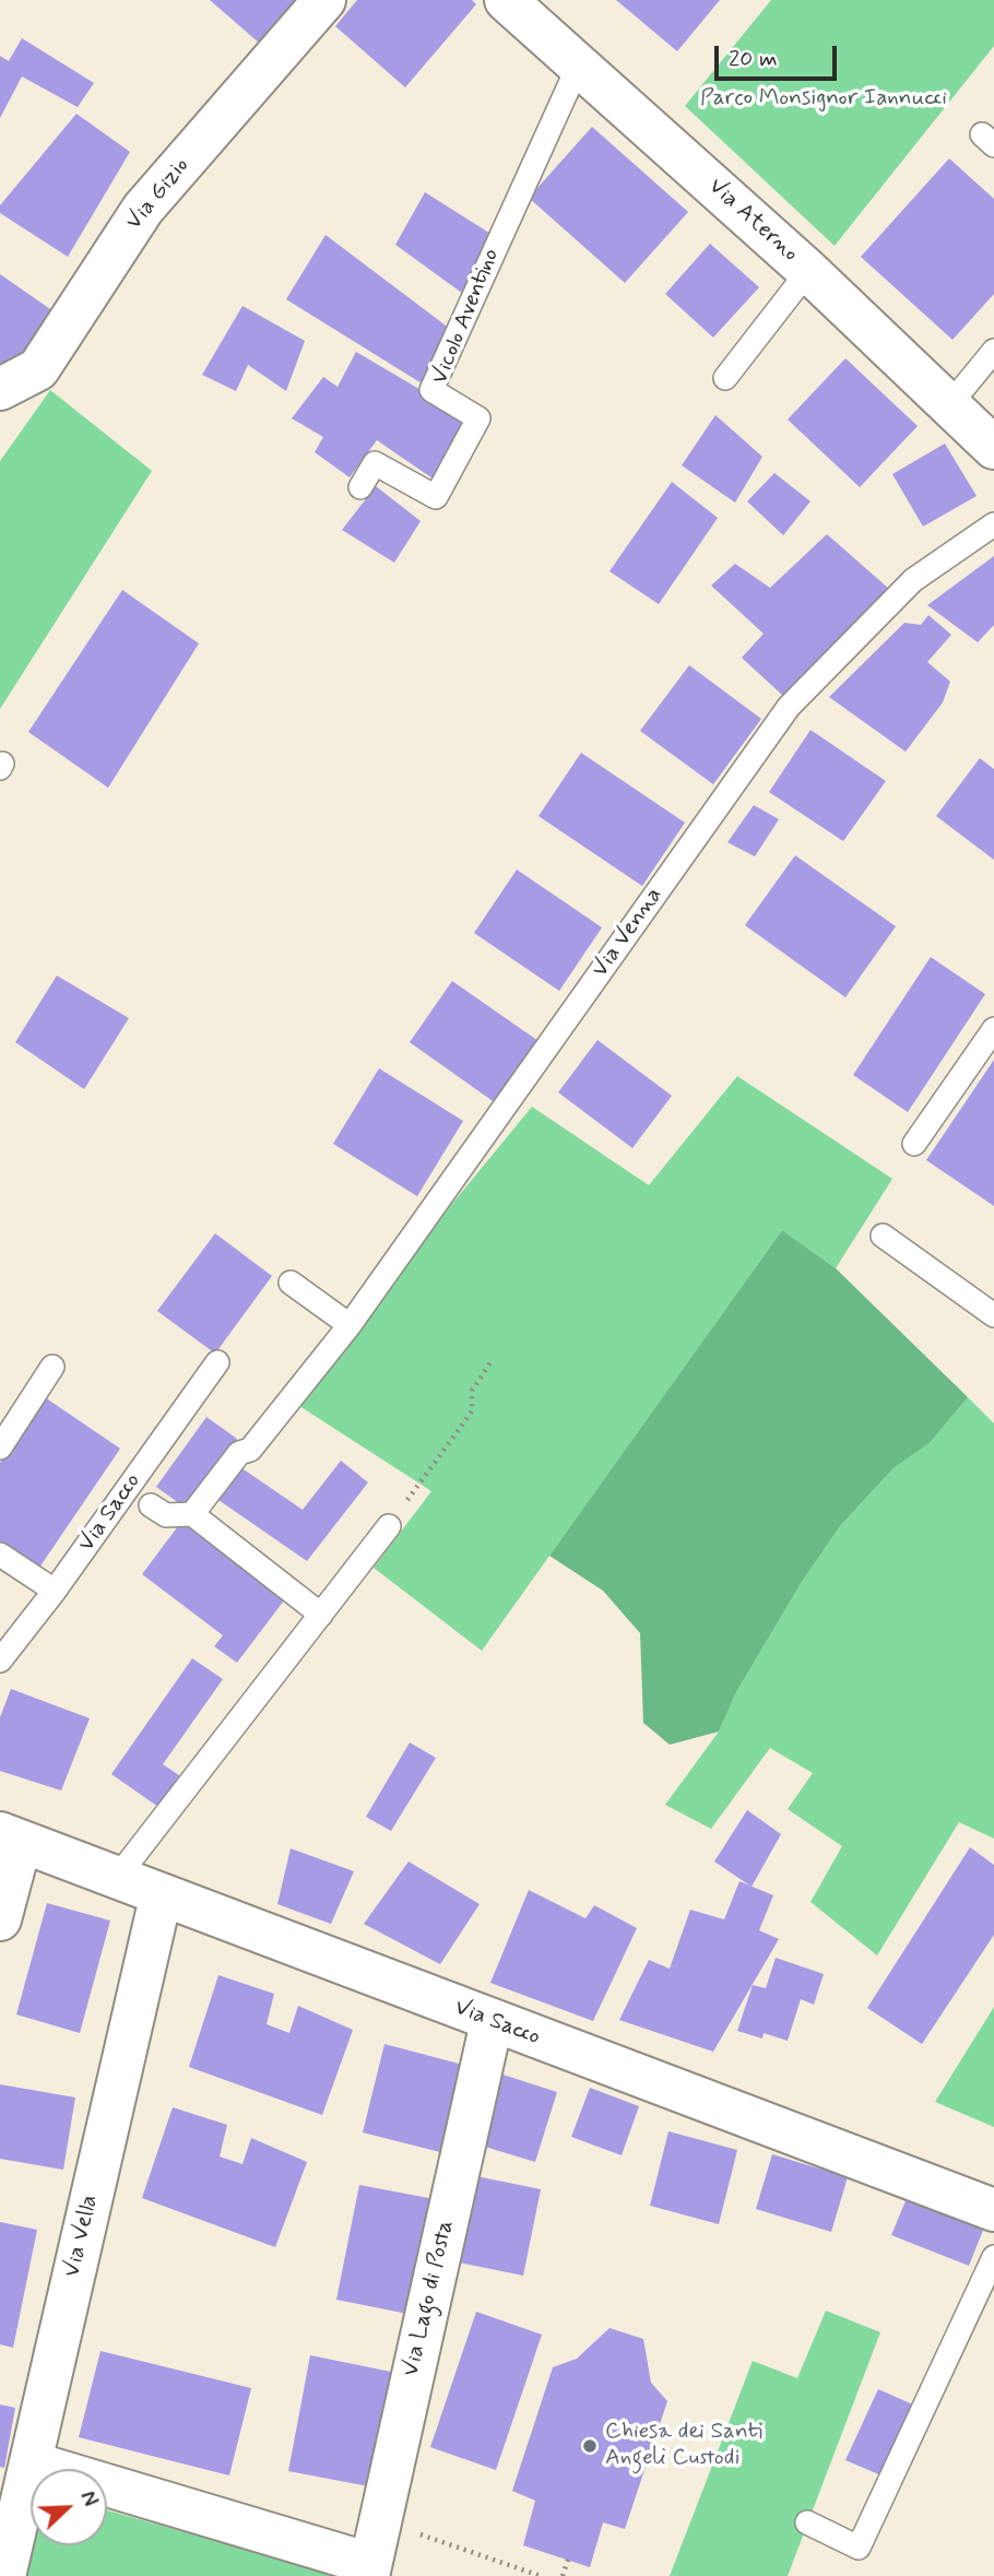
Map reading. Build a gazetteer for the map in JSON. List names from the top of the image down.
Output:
{
  "streets": {
    "street": [
      "Via Gizio",
      "Via Aterno",
      "Via Sacco",
      "Via Vella",
      "Via Lago di Posta"
    ],
    "lane": ["Vicolo Aventino", "Via Venna"]
  },
  "crossings": [
    ["Via Aterno", "Vicolo Aventino"],
    ["Via Sacco", "Via Vella"],
    ["Via Sacco", "Via Lago di Posta"]
  ],
  "parks": ["Parco Monsignor Iannucci"],
  "places": ["Chiesa dei Santi Angeli Custodi"],
  "scale_bar": "20 m",
  "north": "top right"
}
